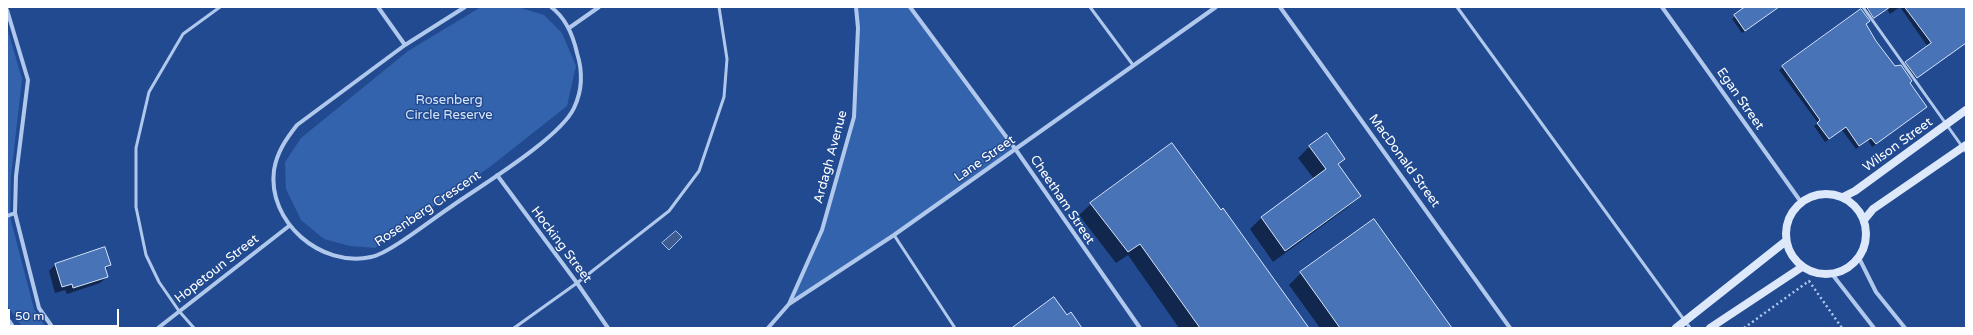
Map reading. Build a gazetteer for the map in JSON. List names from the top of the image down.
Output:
{
  "streets": {
    "street": [
      "Egan Street",
      "Wilson Street",
      "Ardagh Avenue",
      "Lane Street",
      "MacDonald Street",
      "Cheetham Street",
      "Rosenberg Crescent",
      "Hocking Street",
      "Hopetoun Street"
    ]
  },
  "crossings": [
    ["Egan Street", "Wilson Street"],
    ["Ardagh Avenue", "Lane Street"],
    ["Lane Street", "Cheetham Street"],
    ["Rosenberg Crescent", "Hocking Street"],
    ["Rosenberg Crescent", "Hopetoun Street"]
  ],
  "parks": ["Rosenberg Circle Reserve"],
  "scale_bar": "50 m"
}
